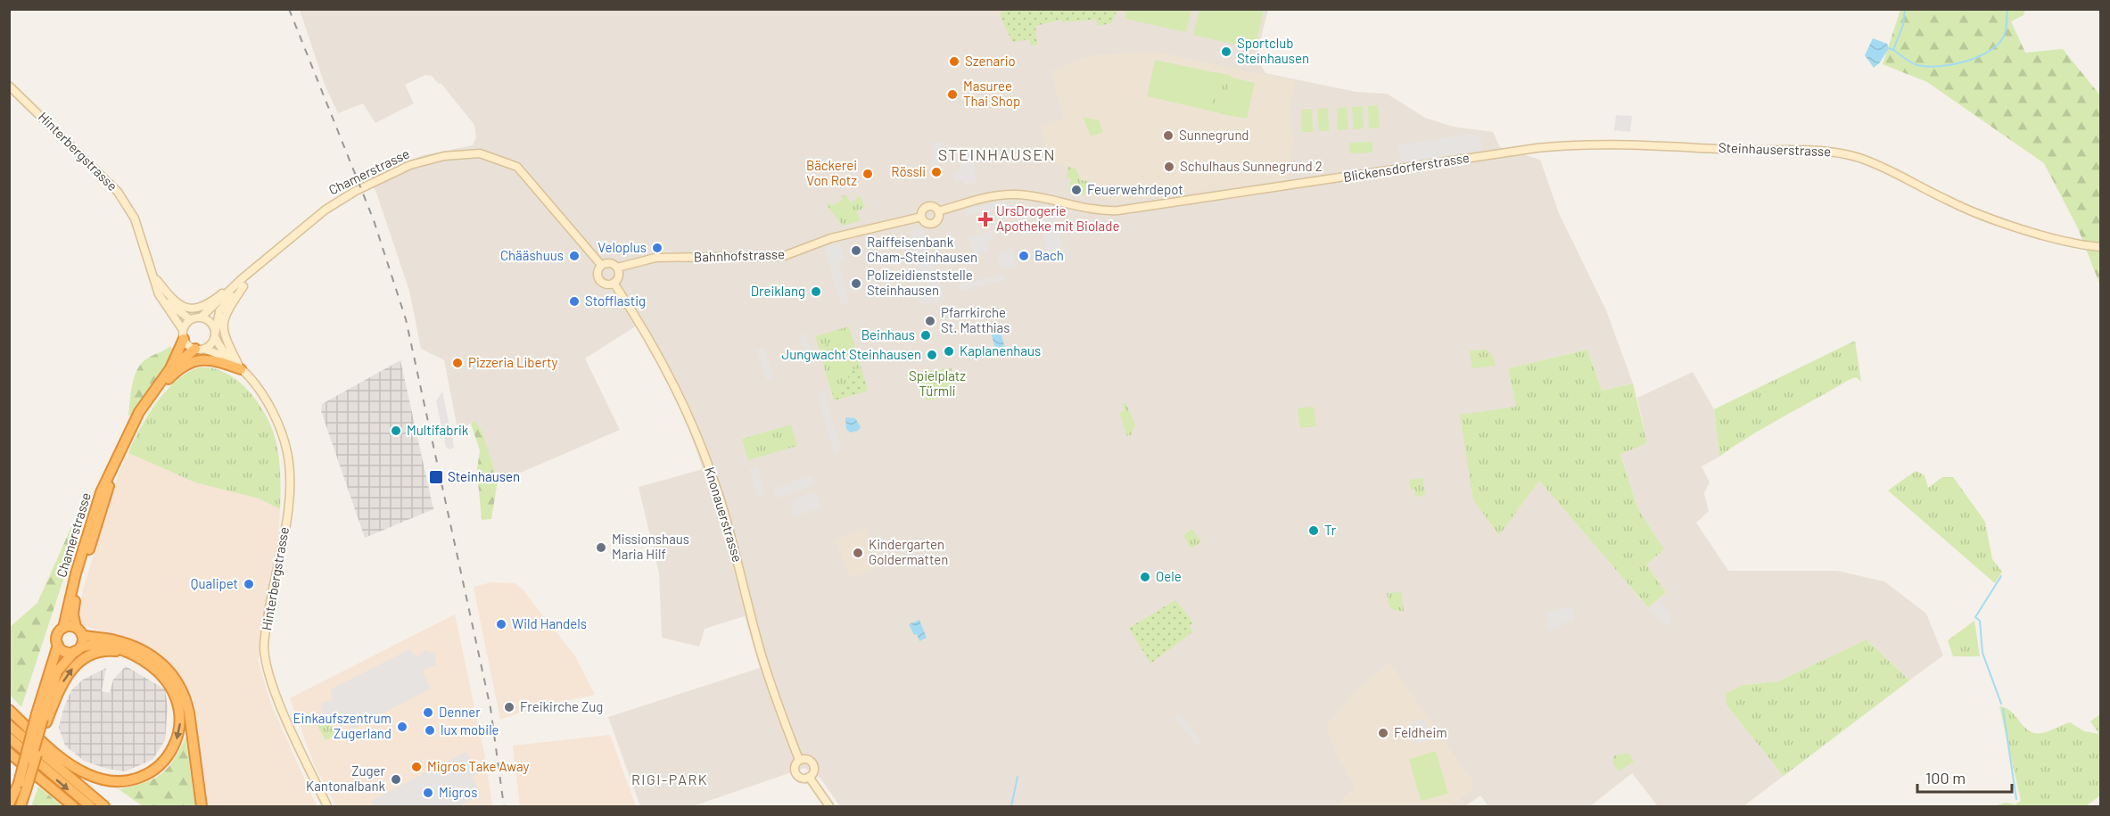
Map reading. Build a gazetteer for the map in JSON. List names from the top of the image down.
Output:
{
  "streets": {
    "highway": ["Chamerstrasse"],
    "street": [
      "Steinhauserstrasse",
      "Hinterbergstrasse",
      "Blickensdorferstrasse",
      "Bahnhofstrasse",
      "Knonauerstrasse"
    ]
  },
  "crossings": [
    ["Steinhauserstrasse", "Blickensdorferstrasse"],
    ["Hinterbergstrasse", "Chamerstrasse"],
    ["Blickensdorferstrasse", "Bahnhofstrasse"],
    ["Chamerstrasse", "Bahnhofstrasse"],
    ["Chamerstrasse", "Knonauerstrasse"],
    ["Bahnhofstrasse", "Knonauerstrasse"]
  ],
  "districts": ["STEINHAUSEN", "RIGI-PARK"],
  "parks": ["Spielplatz Türmli"],
  "places": {
    "other": [
      "Sportclub Steinhausen",
      "Szenario",
      "Masuree Thai Shop",
      "Sunnegrund",
      "Schulhaus Sunnegrund 2",
      "Rössli",
      "Bäckerei Von Rotz",
      "Feuerwehrdepot",
      "Veloplus",
      "Raiffeisenbank Cham-Steinhausen",
      "Chääshuus",
      "Bach",
      "Polizeidienststelle Steinhausen",
      "Dreiklang",
      "Stofflastig",
      "Pfarrkirche St. Matthias",
      "Beinhaus",
      "Kaplanenhaus",
      "Jungwacht Steinhausen",
      "Pizzeria Liberty",
      "Multifabrik",
      "Tr",
      "Missionshaus Maria Hilf",
      "Kindergarten Goldermatten",
      "Oele",
      "Qualipet",
      "Wild Handels",
      "Freikirche Zug",
      "Denner",
      "Einkaufszentrum Zugerland",
      "lux mobile",
      "Feldheim",
      "Migros Take Away",
      "Zuger Kantonalbank",
      "Migros"
    ],
    "health": ["UrsDrogerie Apotheke mit Biolade"],
    "transit": ["Steinhausen"]
  },
  "scale_bar": "100 m"
}
